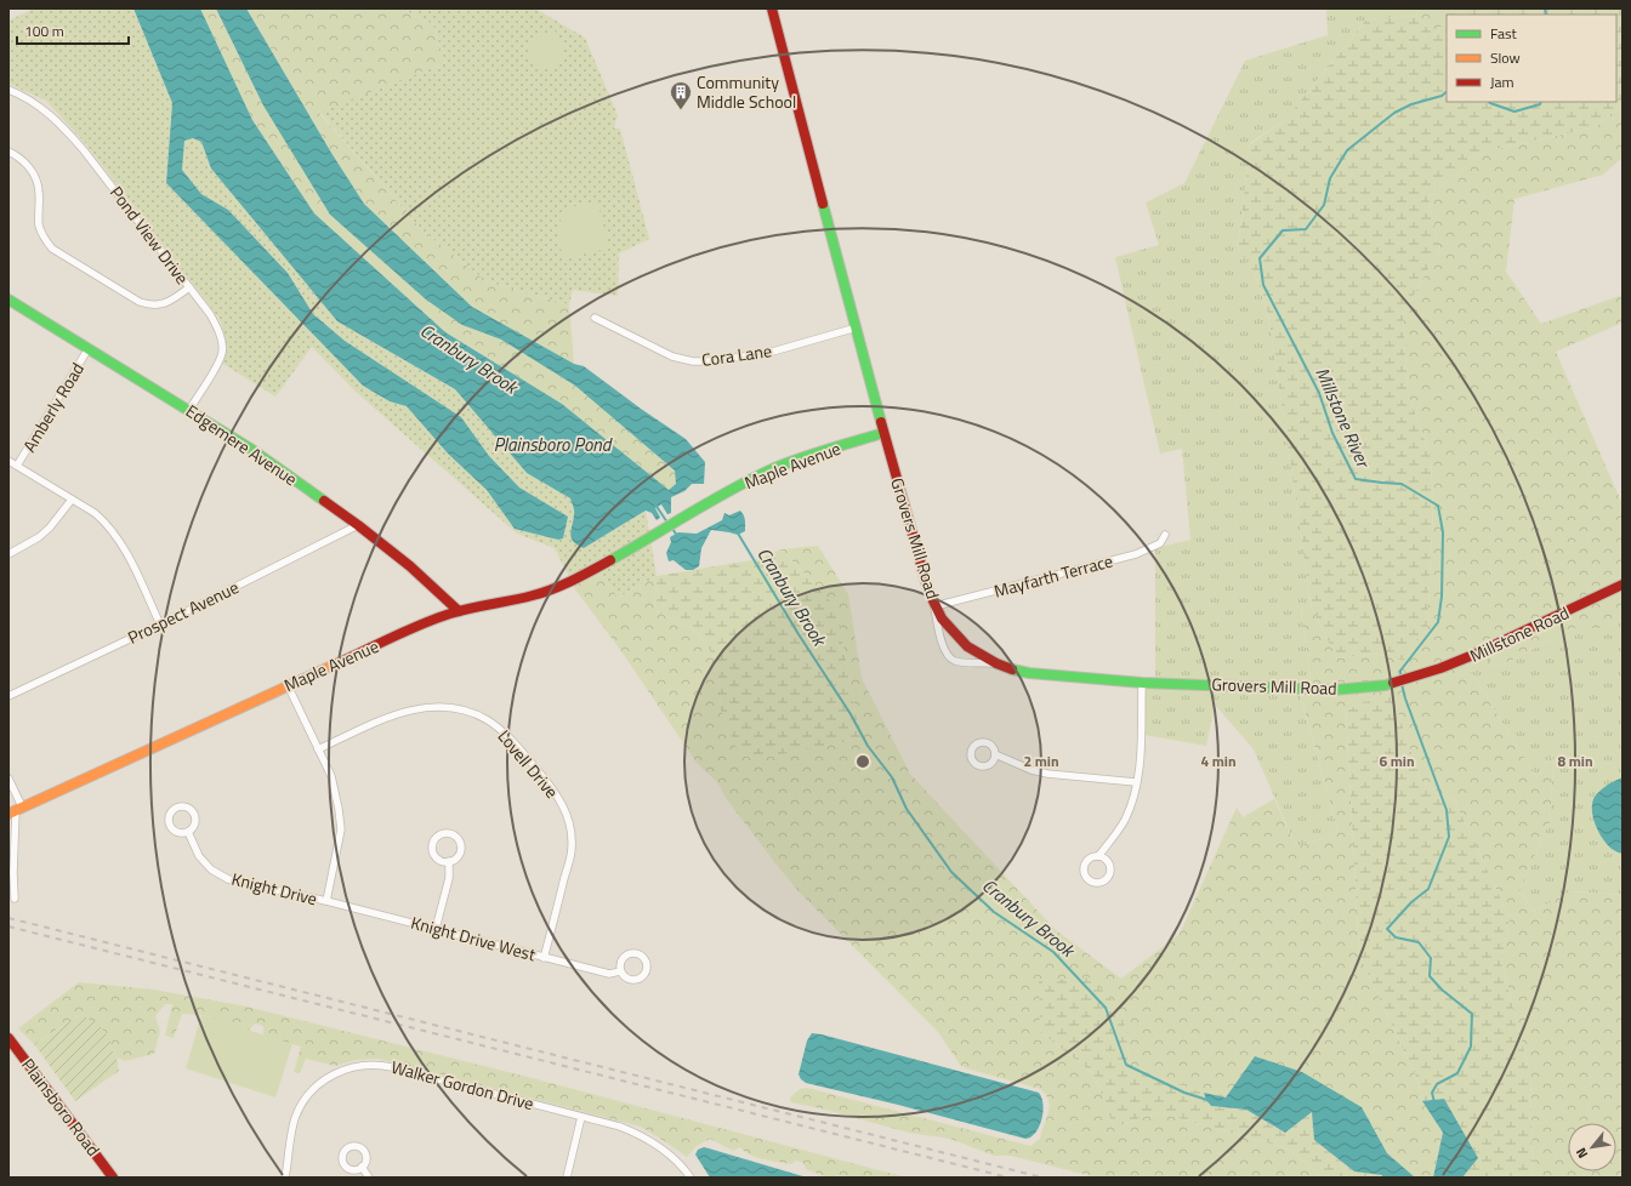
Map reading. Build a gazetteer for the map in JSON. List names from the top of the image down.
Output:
{
  "streets": {
    "street": [
      "Pond View Drive",
      "Cora Lane",
      "Amberly Road",
      "Edgemere Avenue",
      "Maple Avenue",
      "Grovers Mill Road",
      "Mayfarth Terrace",
      "Prospect Avenue",
      "Millstone Road",
      "Lovell Drive",
      "Knight Drive",
      "Knight Drive West",
      "Walker Gordon Drive",
      "Plainsboro Road"
    ]
  },
  "crossings": [
    ["Pond View Drive", "Edgemere Avenue"],
    ["Cora Lane", "Grovers Mill Road"],
    ["Amberly Road", "Edgemere Avenue"],
    ["Edgemere Avenue", "Maple Avenue"],
    ["Edgemere Avenue", "Prospect Avenue"],
    ["Maple Avenue", "Grovers Mill Road"],
    ["Grovers Mill Road", "Mayfarth Terrace"],
    ["Grovers Mill Road", "Millstone Road"],
    ["Lovell Drive", "Knight Drive West"],
    ["Knight Drive", "Knight Drive West"]
  ],
  "water": ["Cranbury Brook", "Millstone River", "Plainsboro Pond"],
  "places": {
    "building": ["Community Middle School"]
  },
  "legend": ["Fast", "Slow", "Jam"],
  "scale_bar": "100 m",
  "north": "bottom left",
  "rings": [
    "2 min",
    "4 min",
    "6 min",
    "8 min"
  ]
}
